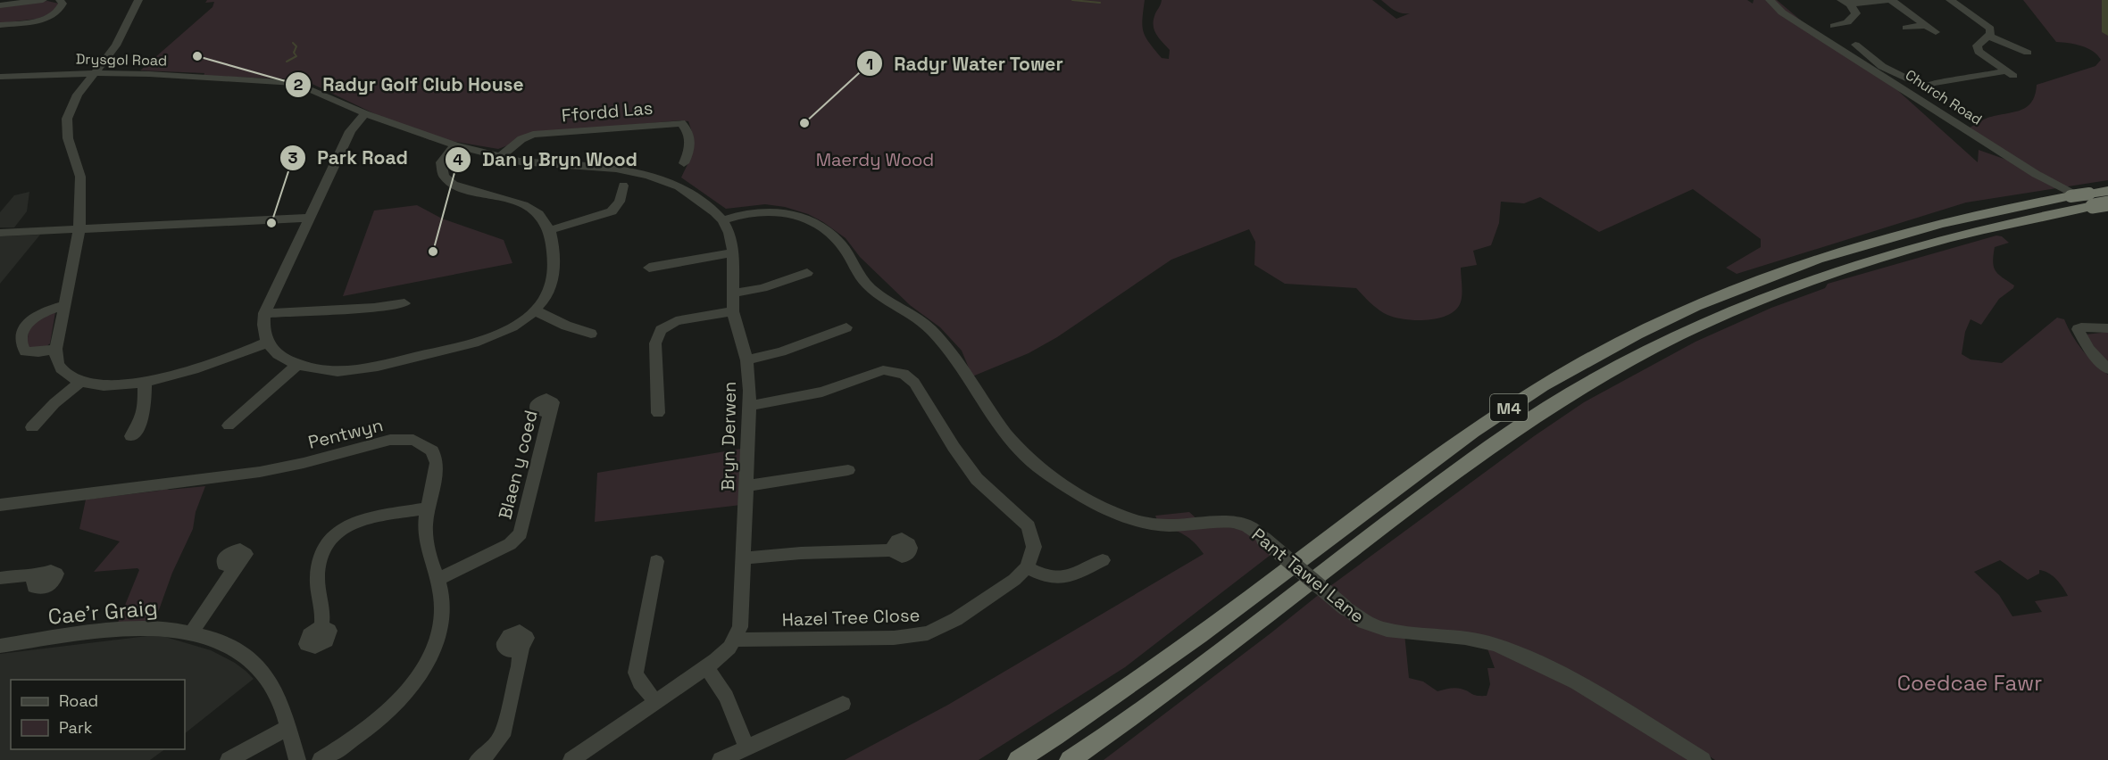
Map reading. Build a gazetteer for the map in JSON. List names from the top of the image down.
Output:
{
  "streets": {
    "highway": ["M4"],
    "street": [
      "Drysgol Road",
      "Church Road",
      "Ffordd Las",
      "Pentwyn",
      "Bryn Derwen",
      "Blaen y coed",
      "Pant Tawel Lane",
      "Cae'r Graig",
      "Hazel Tree Close"
    ]
  },
  "crossings": [
    ["Drysgol Road", "Bryn Derwen"],
    ["Church Road", "M4"],
    ["Ffordd Las", "Bryn Derwen"],
    ["Pentwyn", "Blaen y coed"],
    ["Bryn Derwen", "Pant Tawel Lane"],
    ["Bryn Derwen", "Hazel Tree Close"]
  ],
  "parks": ["Maerdy Wood", "Coedcae Fawr"],
  "places": [
    "Radyr Golf Club House",
    "Radyr Water Tower",
    "Park Road",
    "Dan y Bryn Wood"
  ],
  "legend": ["Road", "Park"]
}
